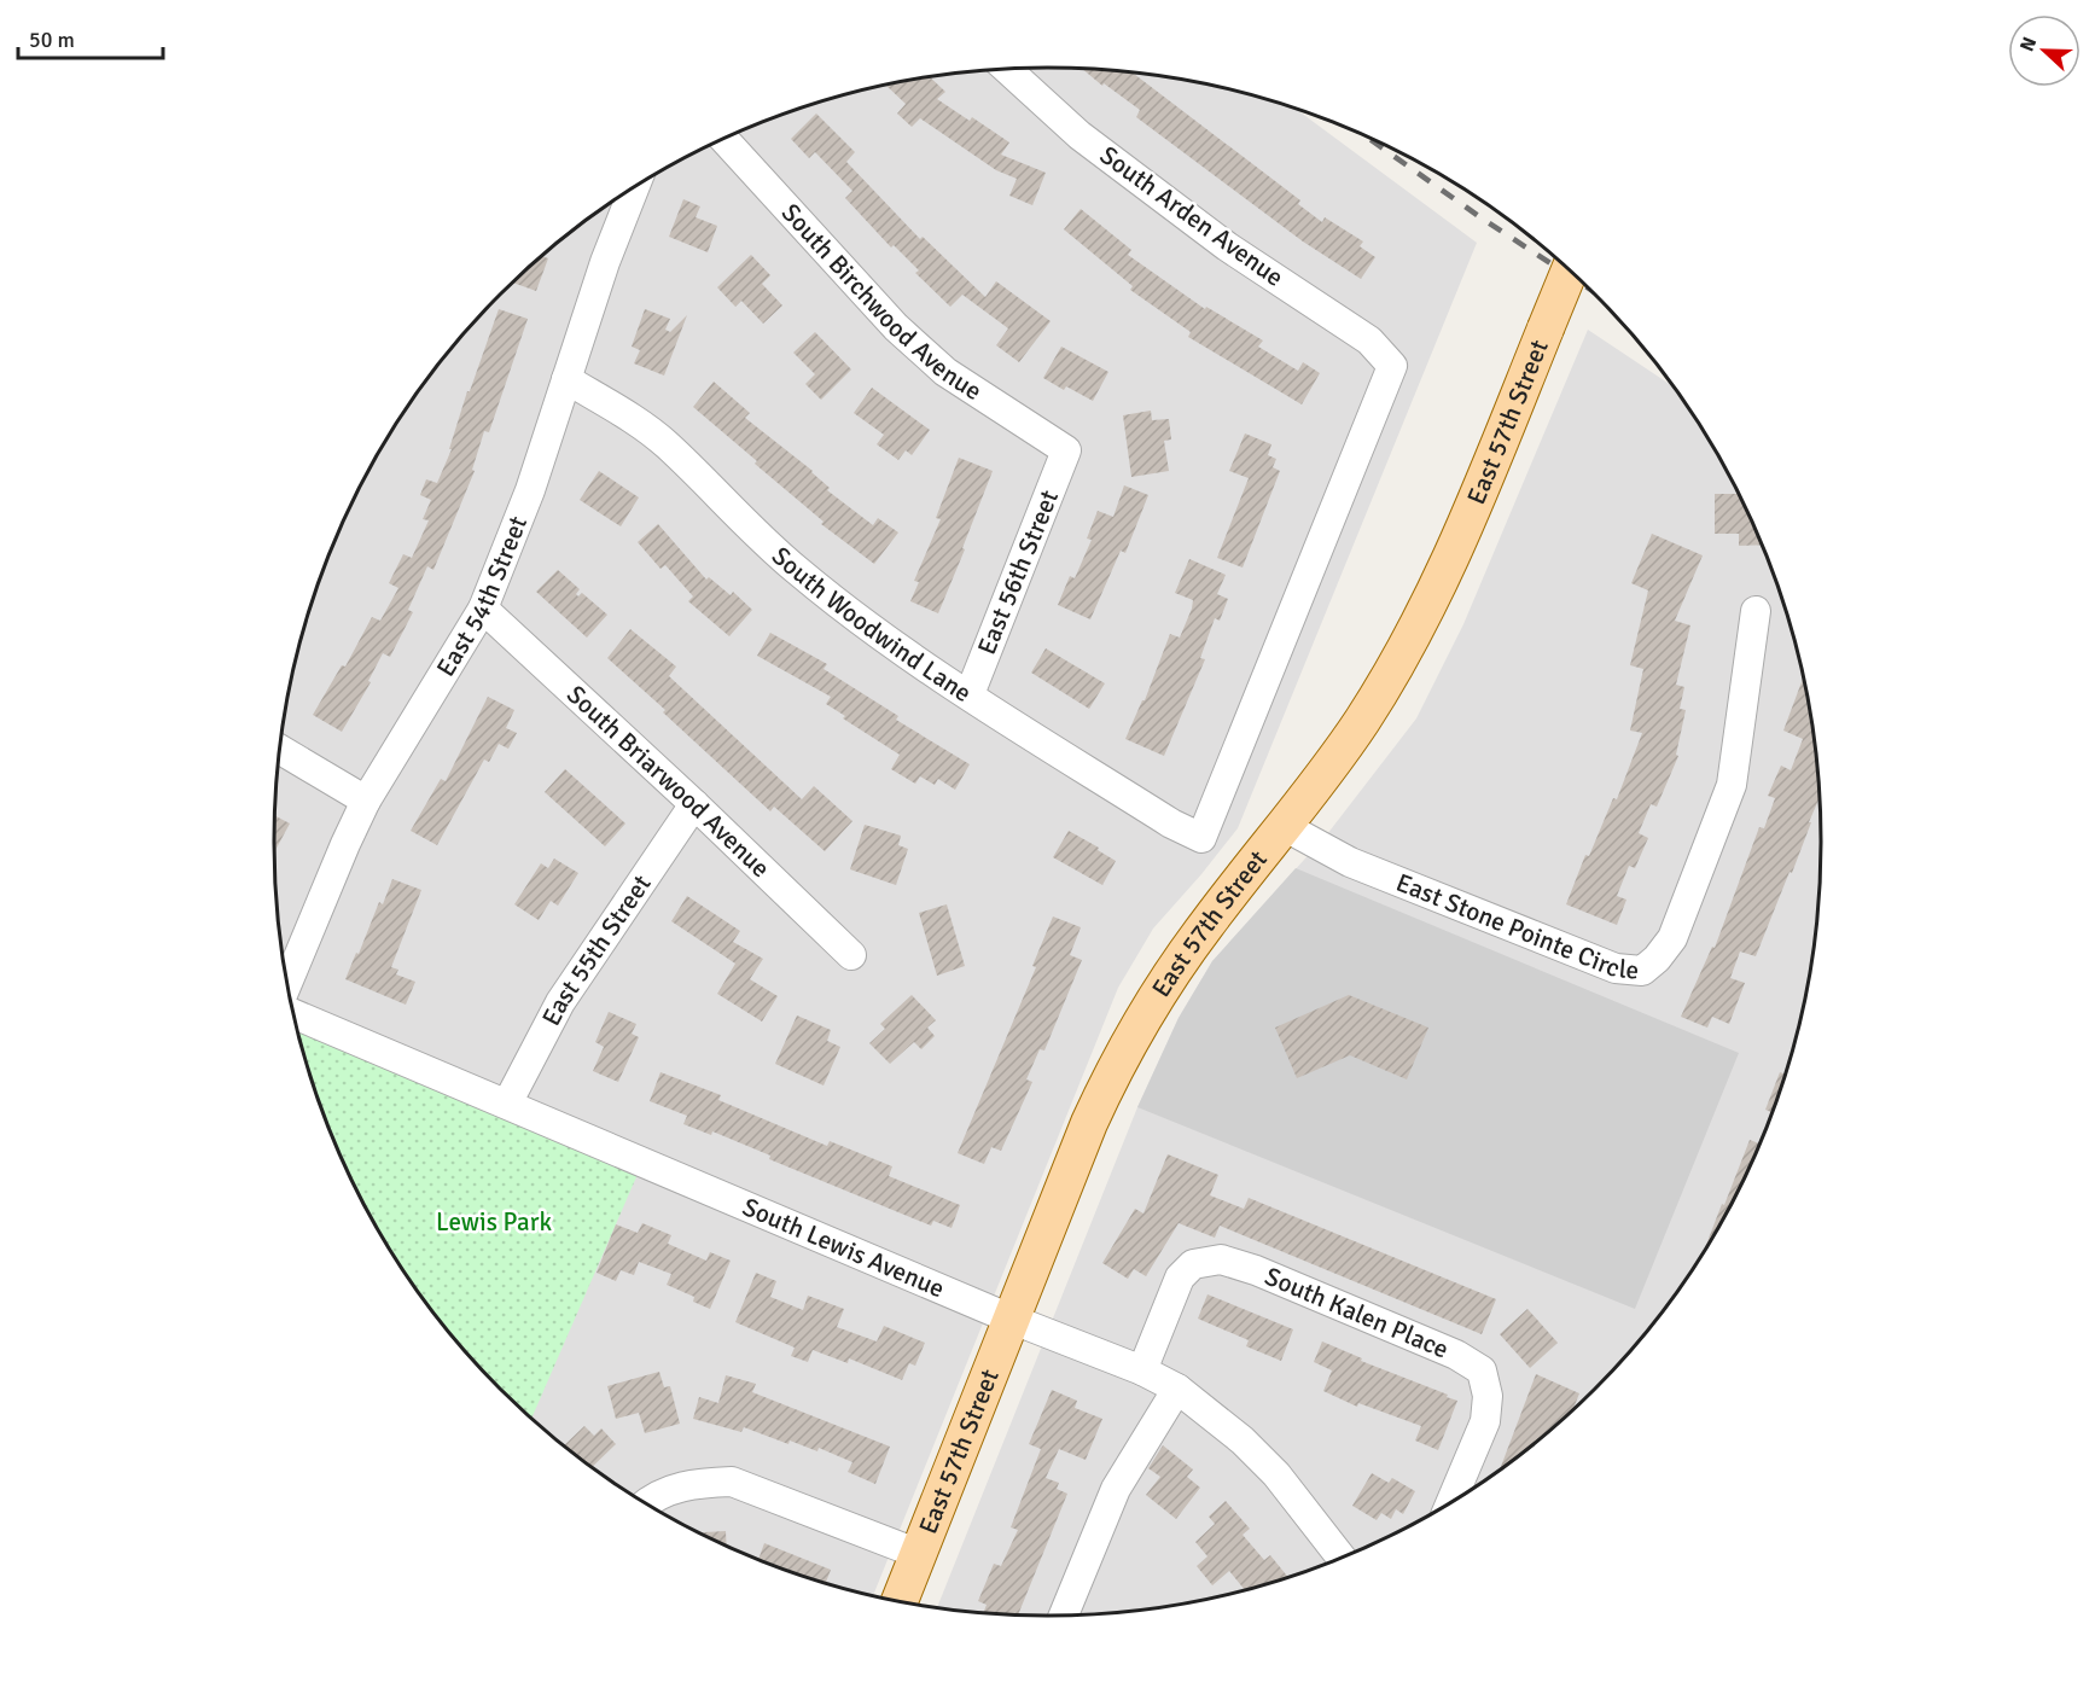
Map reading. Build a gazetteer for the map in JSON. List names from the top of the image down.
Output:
{
  "streets": {
    "main road": ["East 57th Street"],
    "street": [
      "South Arden Avenue",
      "South Birchwood Avenue",
      "East 56th Street",
      "East 54th Street",
      "South Woodwind Lane",
      "South Briarwood Avenue",
      "East Stone Pointe Circle",
      "East 55th Street",
      "South Lewis Avenue",
      "South Kalen Place"
    ]
  },
  "crossings": [
    ["South Arden Avenue", "South Woodwind Lane"],
    ["South Birchwood Avenue", "East 56th Street"],
    ["East 57th Street", "East Stone Pointe Circle"],
    ["East 57th Street", "South Lewis Avenue"],
    ["East 56th Street", "South Woodwind Lane"],
    ["East 54th Street", "South Woodwind Lane"],
    ["East 54th Street", "South Briarwood Avenue"],
    ["South Briarwood Avenue", "East 55th Street"],
    ["East 55th Street", "South Lewis Avenue"],
    ["South Lewis Avenue", "South Kalen Place"]
  ],
  "parks": ["Lewis Park"],
  "scale_bar": "50 m",
  "north": "left"
}
